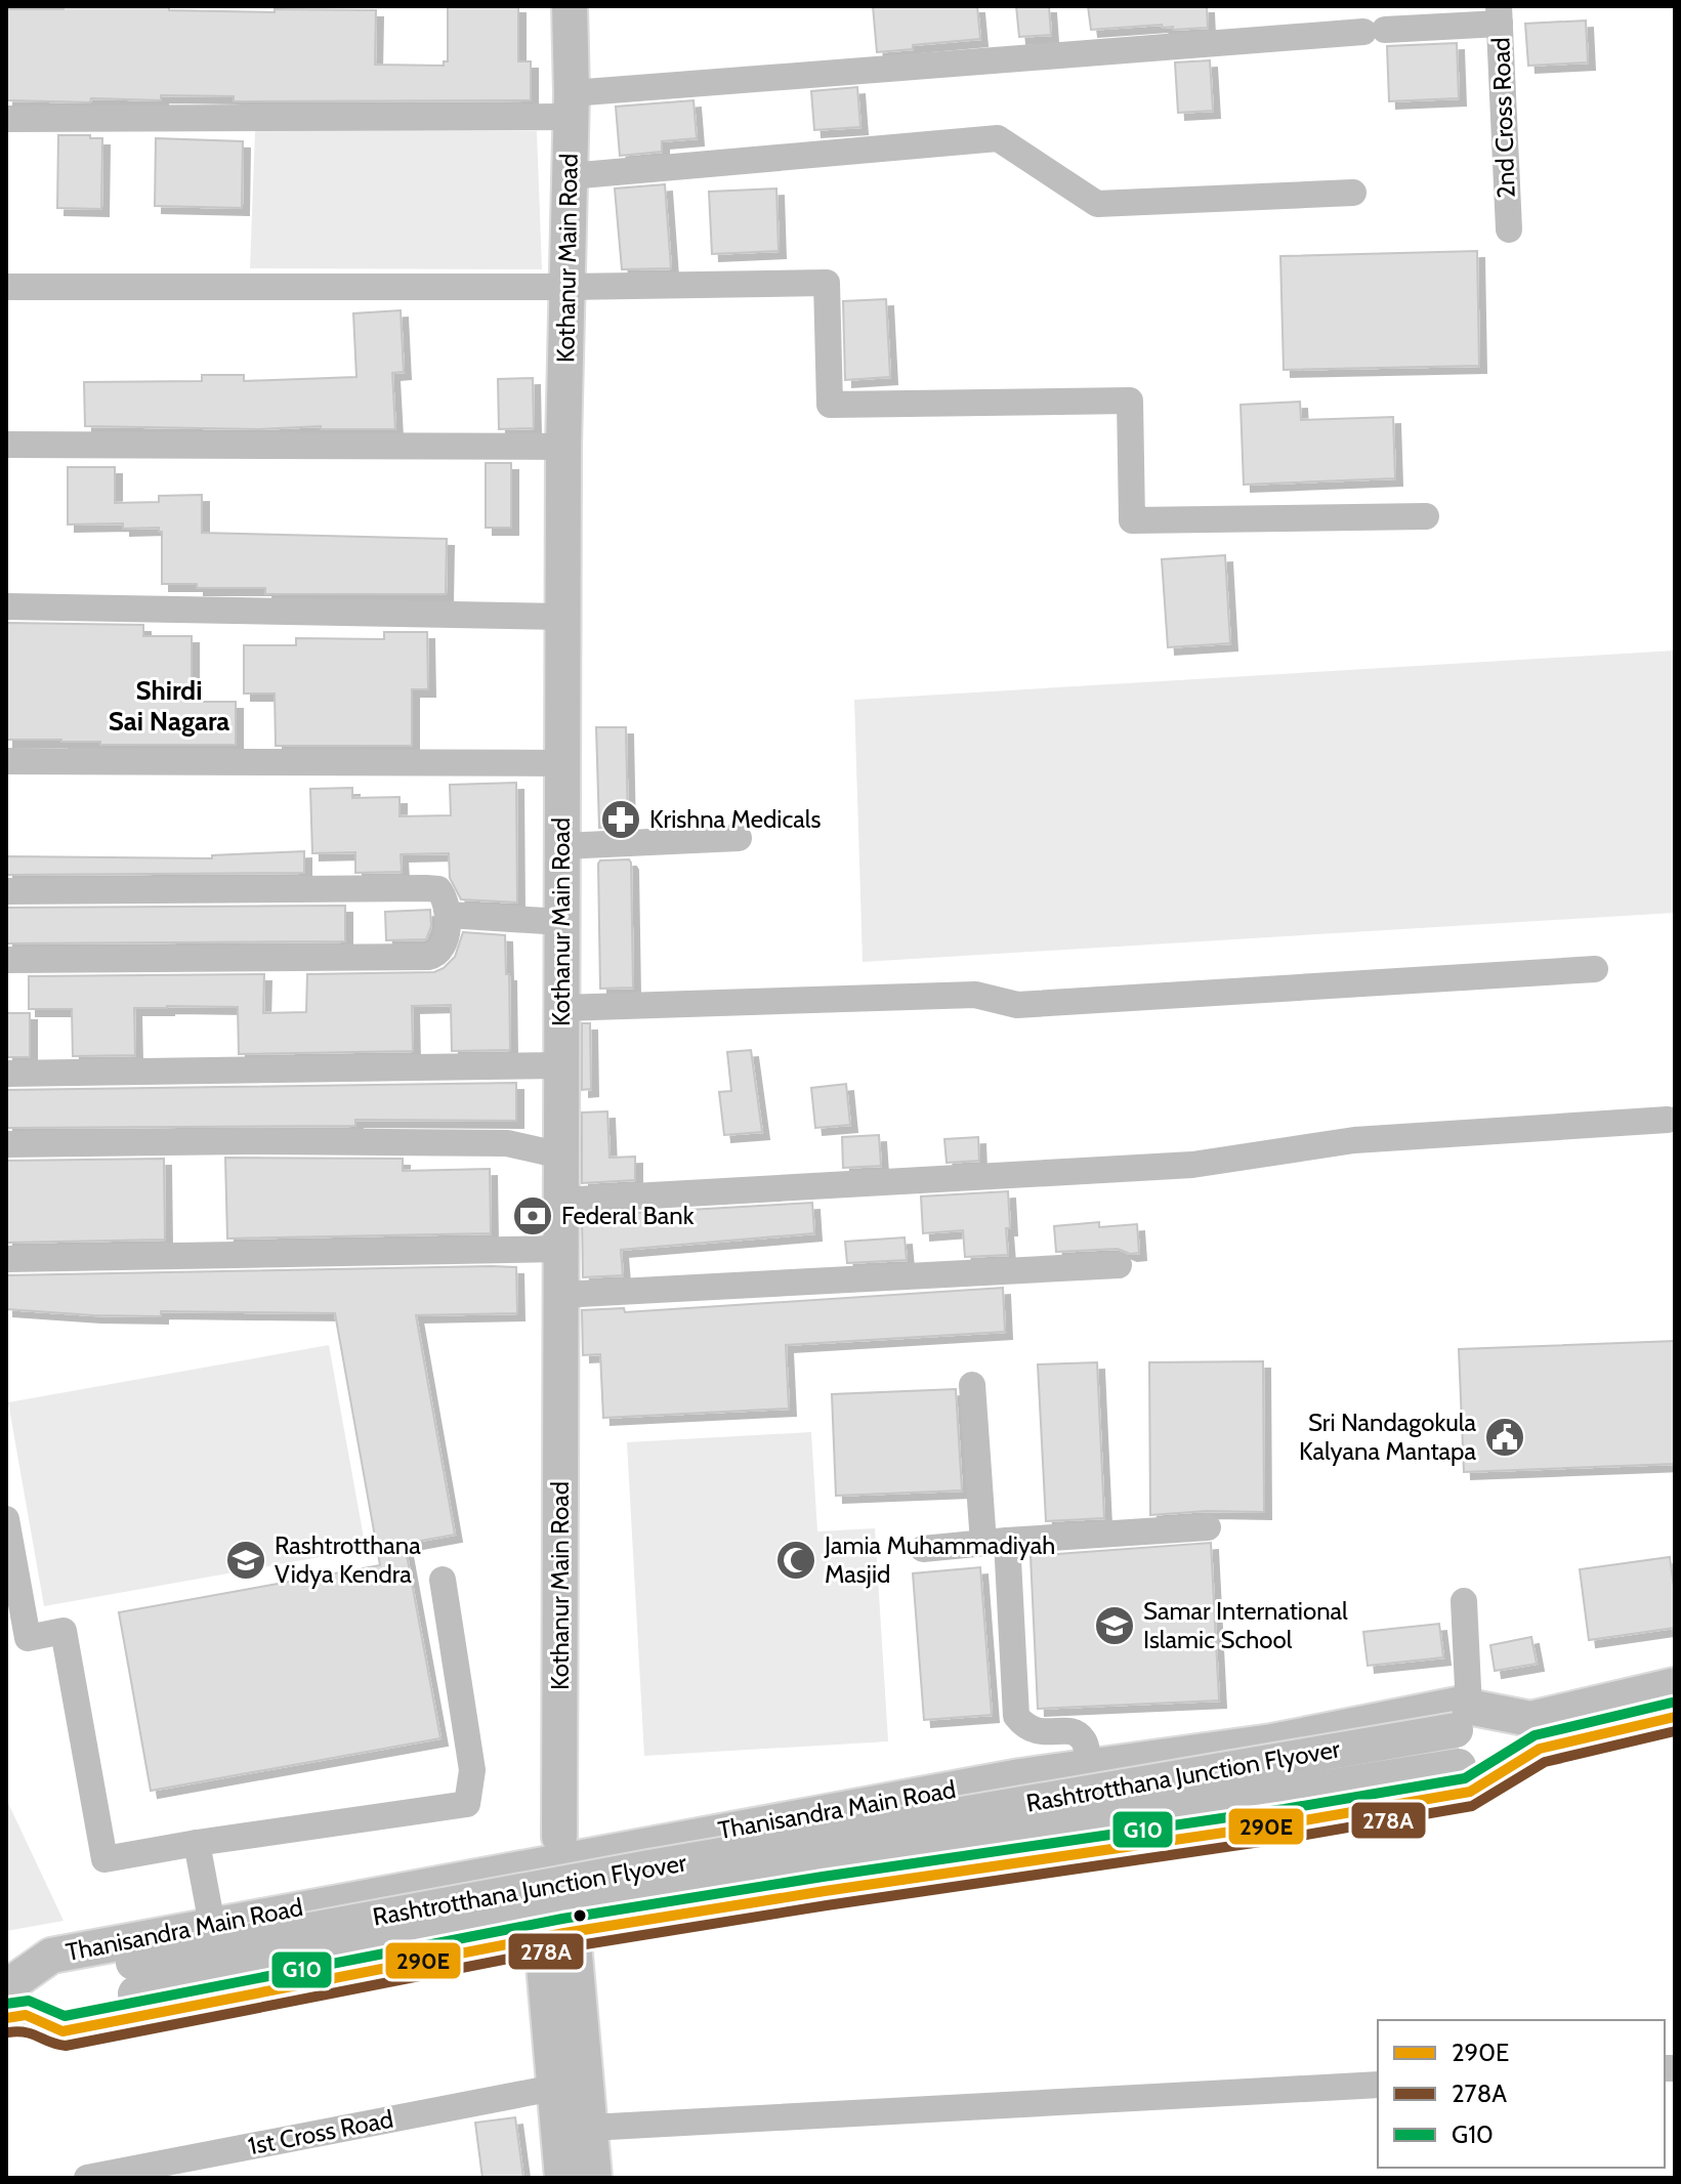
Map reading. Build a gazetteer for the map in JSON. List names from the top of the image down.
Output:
{
  "streets": {
    "main road": ["Kothanur Main Road", "Rashtrotthana Junction Flyover", "Thanisandra Main Road"],
    "street": ["2nd Cross Road", "1st Cross Road"]
  },
  "crossings": [
    ["Kothanur Main Road", "Thanisandra Main Road"],
    ["Rashtrotthana Junction Flyover", "Thanisandra Main Road"]
  ],
  "districts": ["Shirdi Sai Nagara"],
  "places": {
    "pharmacy": ["Krishna Medicals"],
    "bank": ["Federal Bank"],
    "public building": ["Sri Nandagokula Kalyana Mantapa"],
    "school or university": ["Rashtrotthana Vidya Kendra", "Samar International Islamic School"],
    "mosque": ["Jamia Muhammadiyah Masjid"]
  },
  "lines": ["transit line G10", "transit line 290E", "transit line 278A"],
  "legend": ["290E", "278A", "G10"]
}
